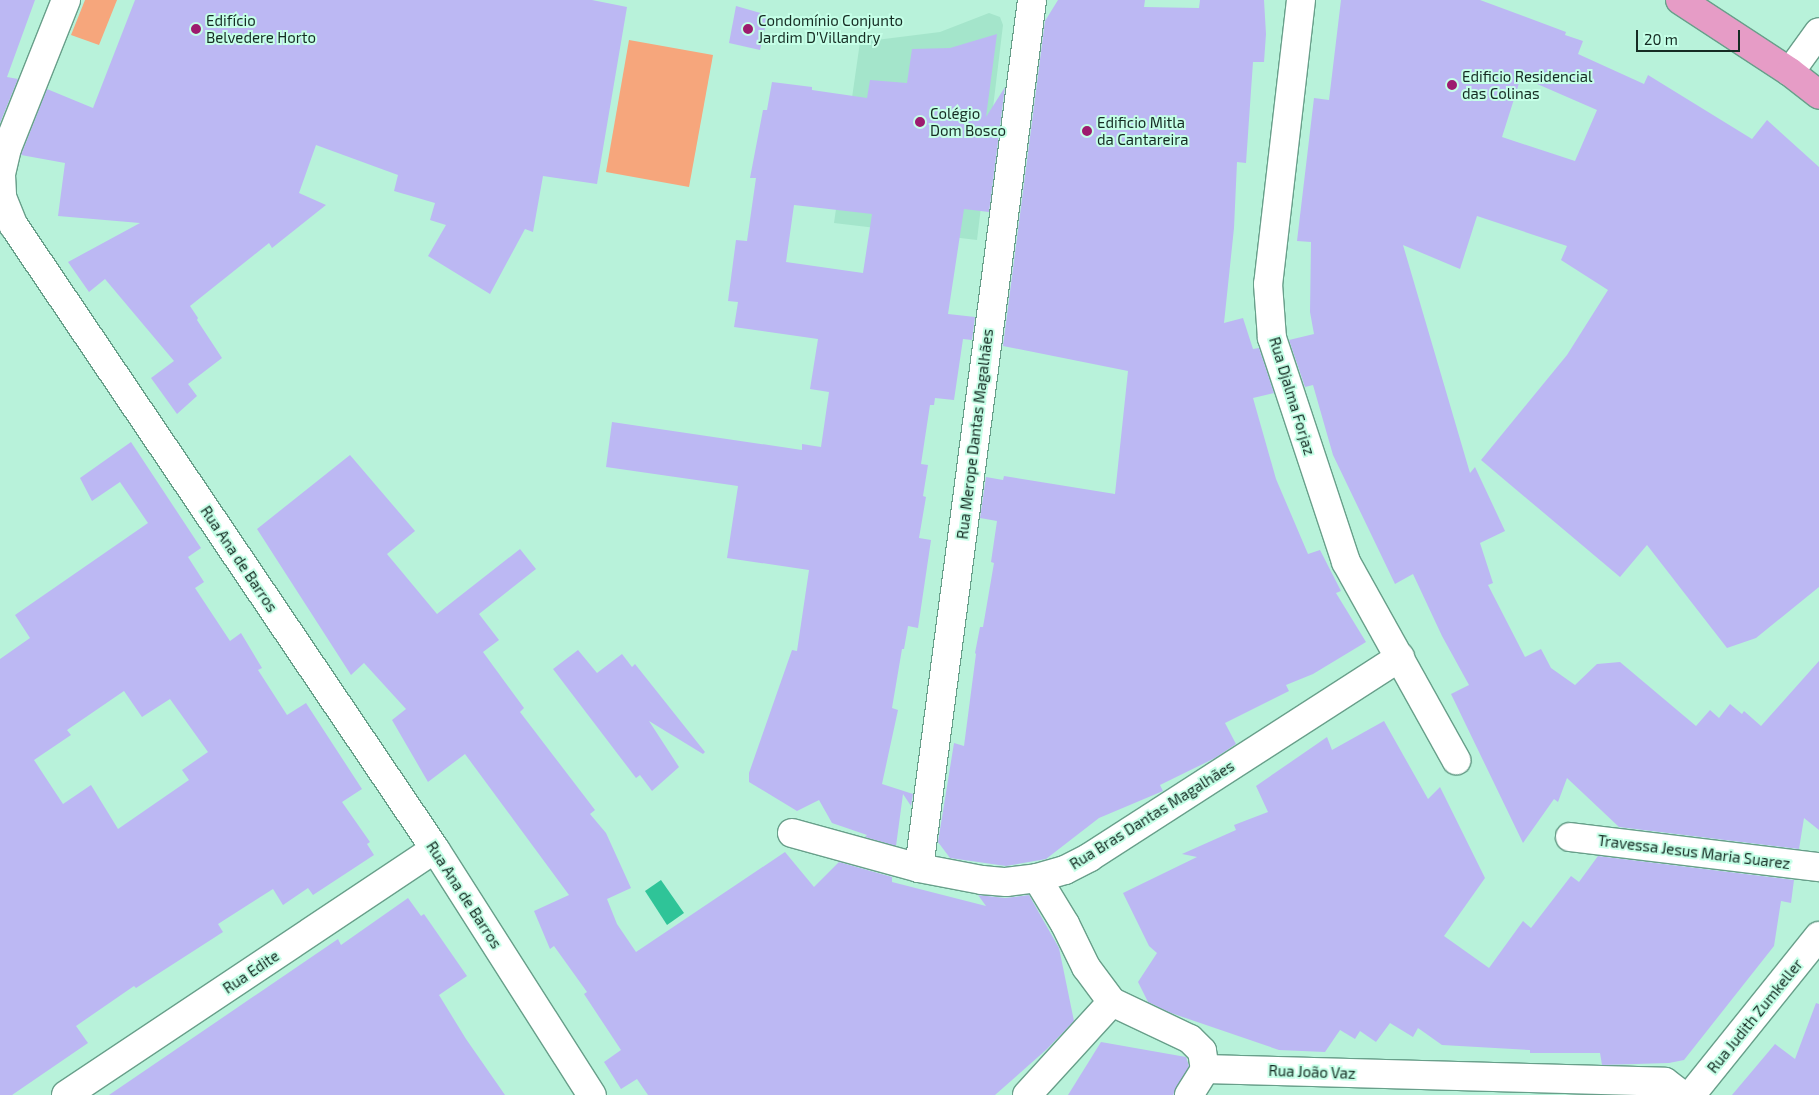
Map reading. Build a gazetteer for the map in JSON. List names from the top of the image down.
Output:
{
  "streets": {
    "street": [
      "Rua Djalma Forjaz",
      "Rua Merope Dantas Magalhães",
      "Rua Ana de Barros",
      "Rua Bras Dantas Magalhães",
      "Travessa Jesus Maria Suarez",
      "Rua Edite",
      "Rua Judith Zumkeller",
      "Rua João Vaz"
    ]
  },
  "crossings": [
    ["Rua Djalma Forjaz", "Rua Bras Dantas Magalhães"],
    ["Rua Merope Dantas Magalhães", "Rua Bras Dantas Magalhães"],
    ["Rua Ana de Barros", "Rua Edite"]
  ],
  "places": [
    "Edifício Belvedere Horto",
    "Condomínio Conjunto Jardim D'Villandry",
    "Edificio Residencial das Colinas",
    "Colégio Dom Bosco",
    "Edificio Mitla da Cantareira"
  ],
  "scale_bar": "20 m"
}
